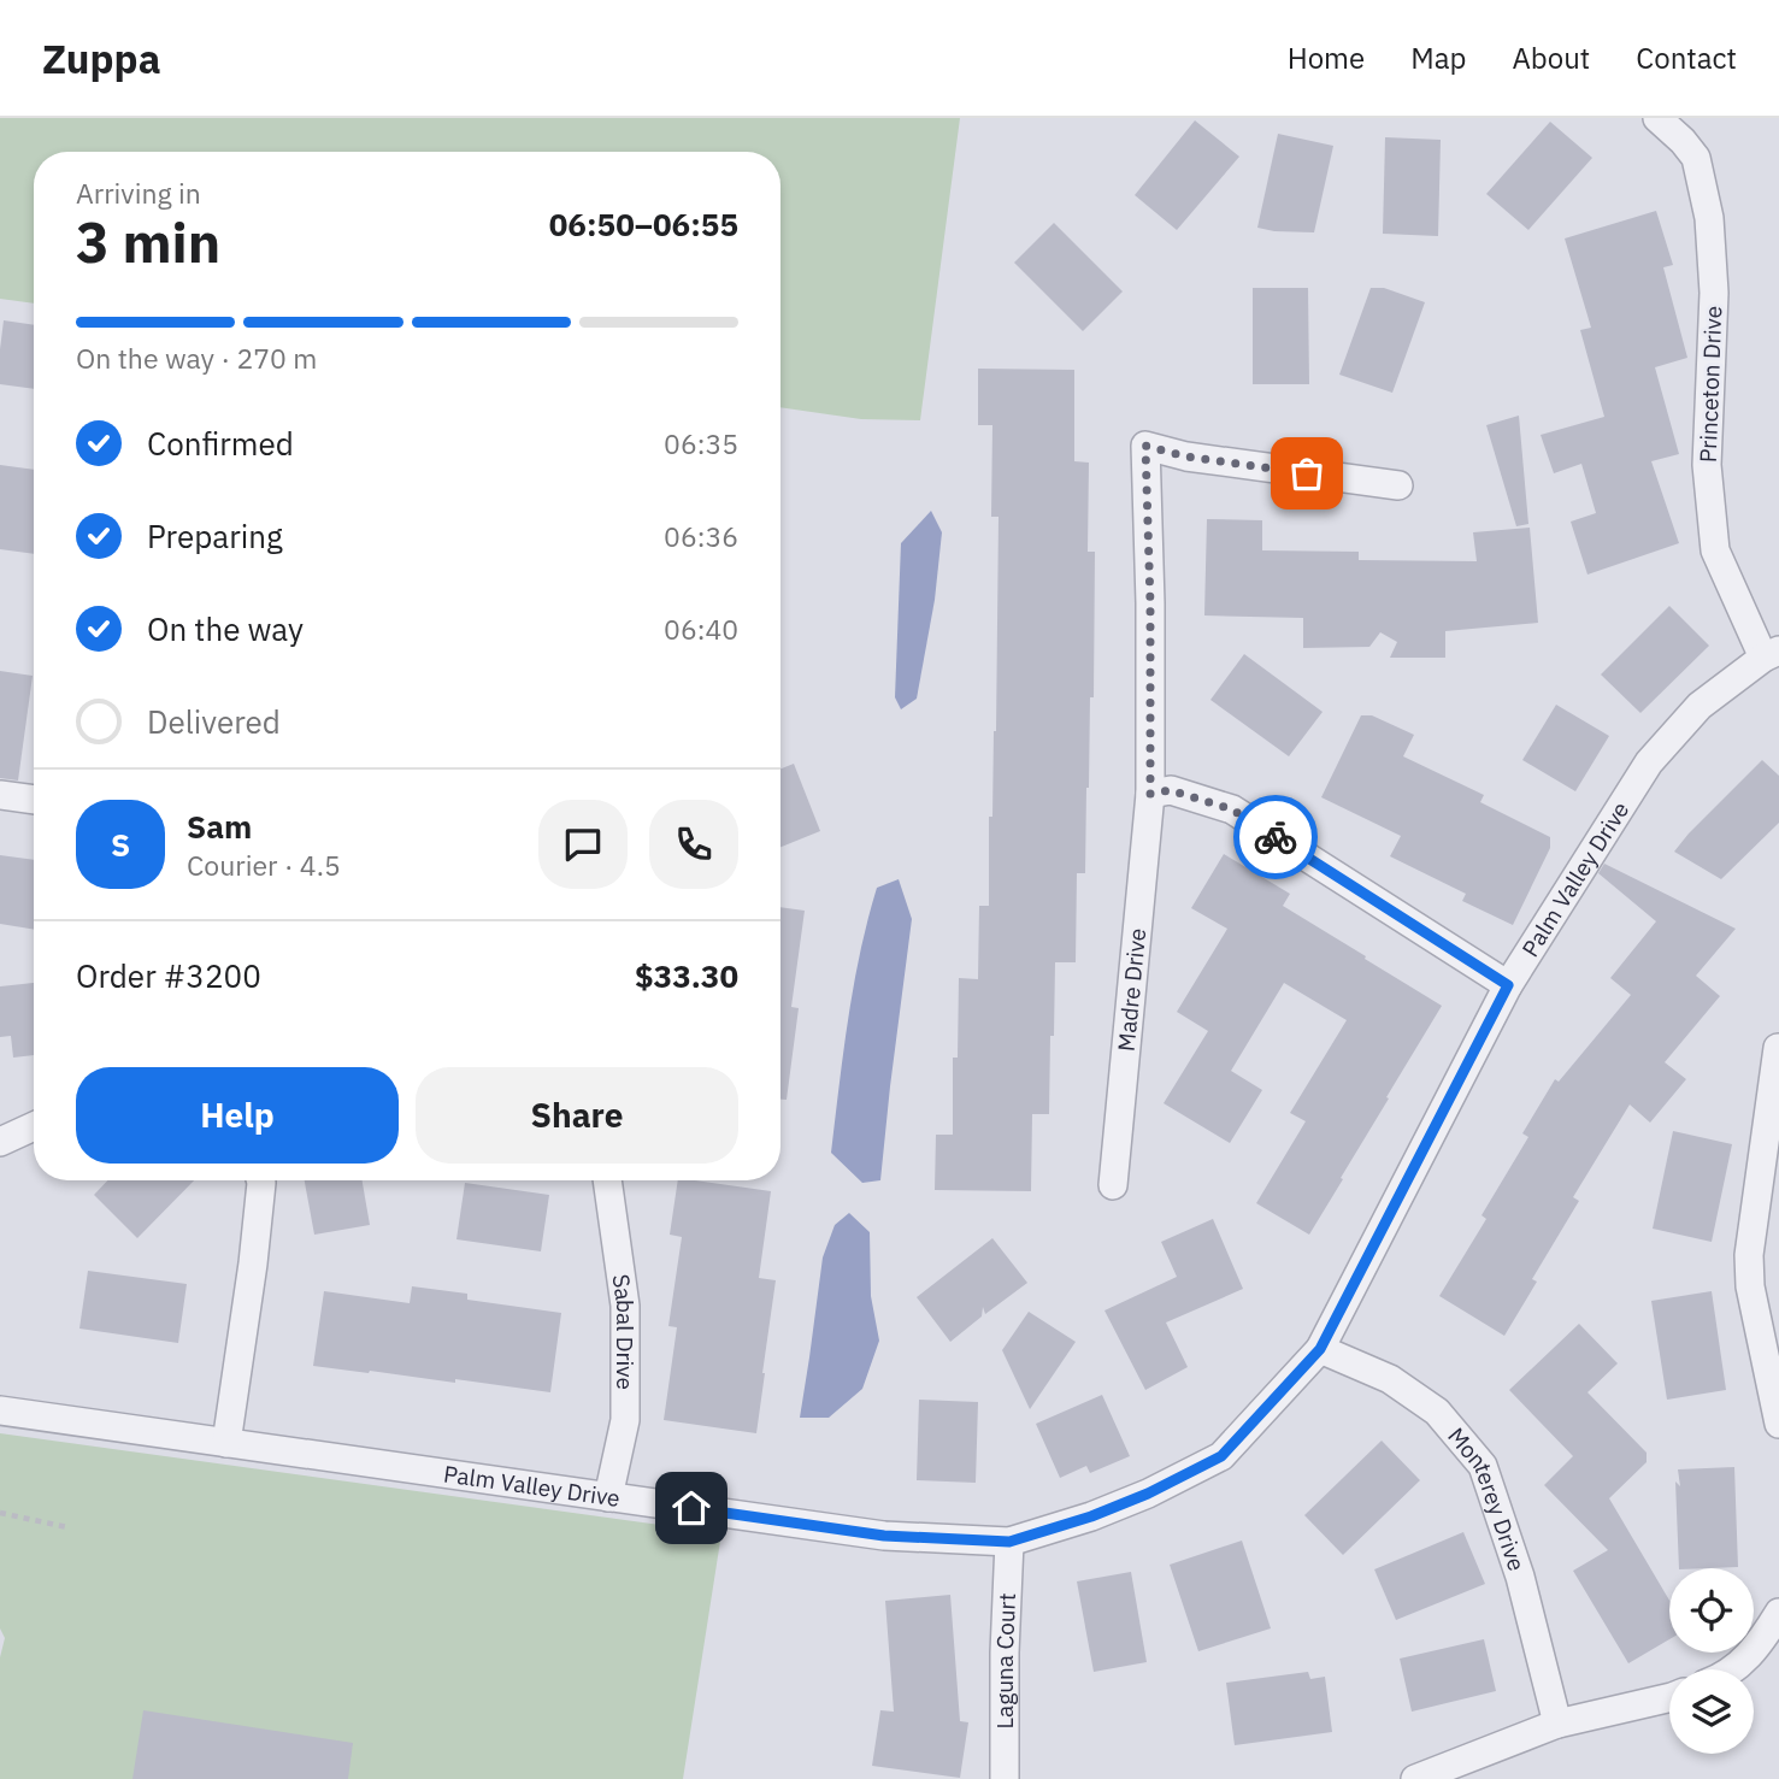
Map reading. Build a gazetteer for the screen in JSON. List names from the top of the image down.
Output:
{
  "streets": {
    "street": [
      "Princeton Drive",
      "Palm Valley Drive",
      "Madre Drive",
      "Sabal Drive",
      "Monterey Drive",
      "Laguna Court"
    ]
  },
  "crossings": [
    ["Princeton Drive", "Palm Valley Drive"],
    ["Palm Valley Drive", "Sabal Drive"],
    ["Palm Valley Drive", "Monterey Drive"],
    ["Palm Valley Drive", "Laguna Court"]
  ],
  "page": {
    "header": "Zuppa",
    "nav": [
      "Home",
      "Map",
      "About",
      "Contact"
    ],
    "heading": ["3 min", "Arriving in", "06:50–06:55"],
    "panel": [
      "Sam",
      "Courier · 4.5",
      "Order #3200",
      "$33.30"
    ],
    "bar": "On the way · 270 m",
    "list": [
      ["Confirmed", "06:35"],
      ["Preparing", "06:36"],
      ["On the way", "06:40"],
      "Delivered"
    ],
    "round": "S",
    "buttons": ["Help", "Share"]
  }
}
